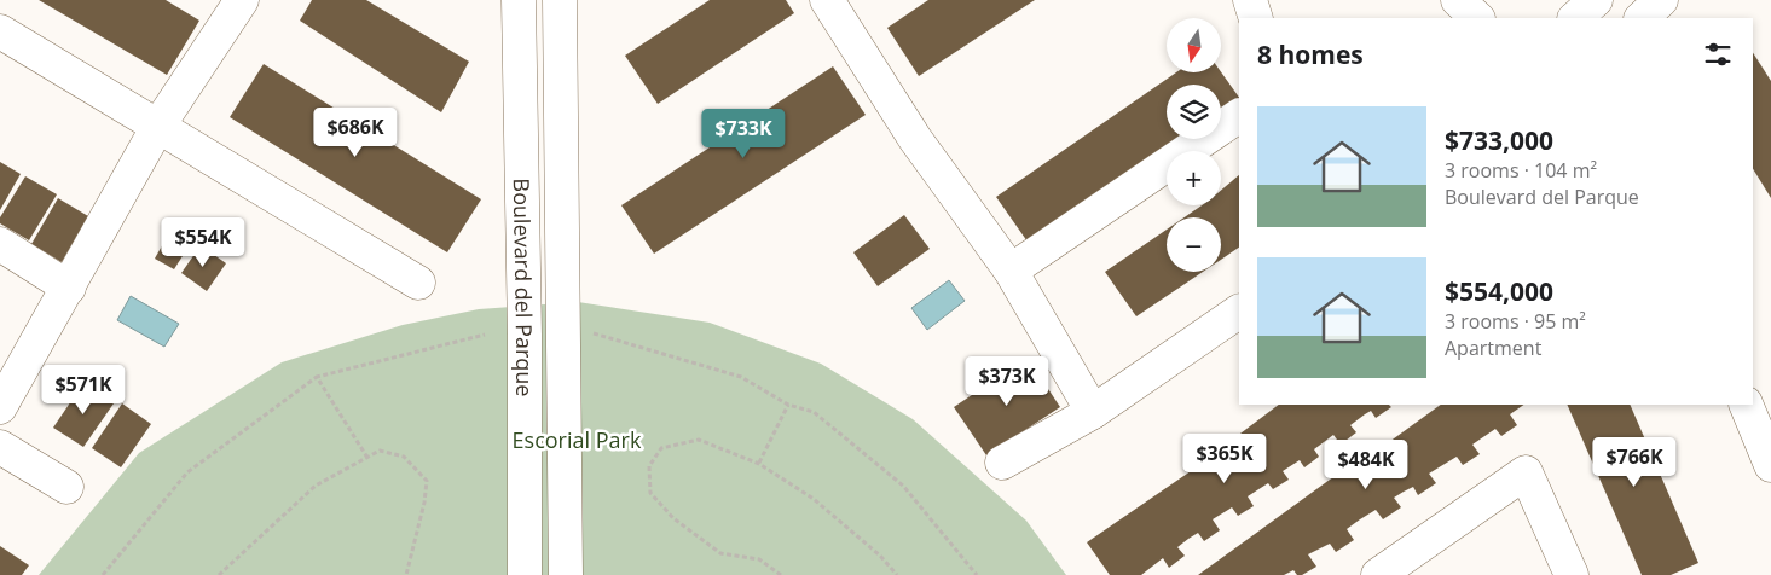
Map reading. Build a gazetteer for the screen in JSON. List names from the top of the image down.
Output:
{
  "streets": {
    "street": ["Boulevard del Parque"]
  },
  "parks": ["Escorial Park"],
  "north": "bottom",
  "page": {
    "map_buttons": ["+", "−"],
    "heading": "8 homes",
    "list": [
      {
        "name": "$733,000",
        "note": "3 rooms · 104 m² · Boulevard del Parque"
      },
      {
        "name": "$554,000",
        "note": "3 rooms · 95 m² · Apartment"
      }
    ],
    "price": [
      "$686K",
      "$733K",
      "$554K",
      "$373K",
      "$571K",
      "$365K",
      "$766K",
      "$484K"
    ]
  }
}
